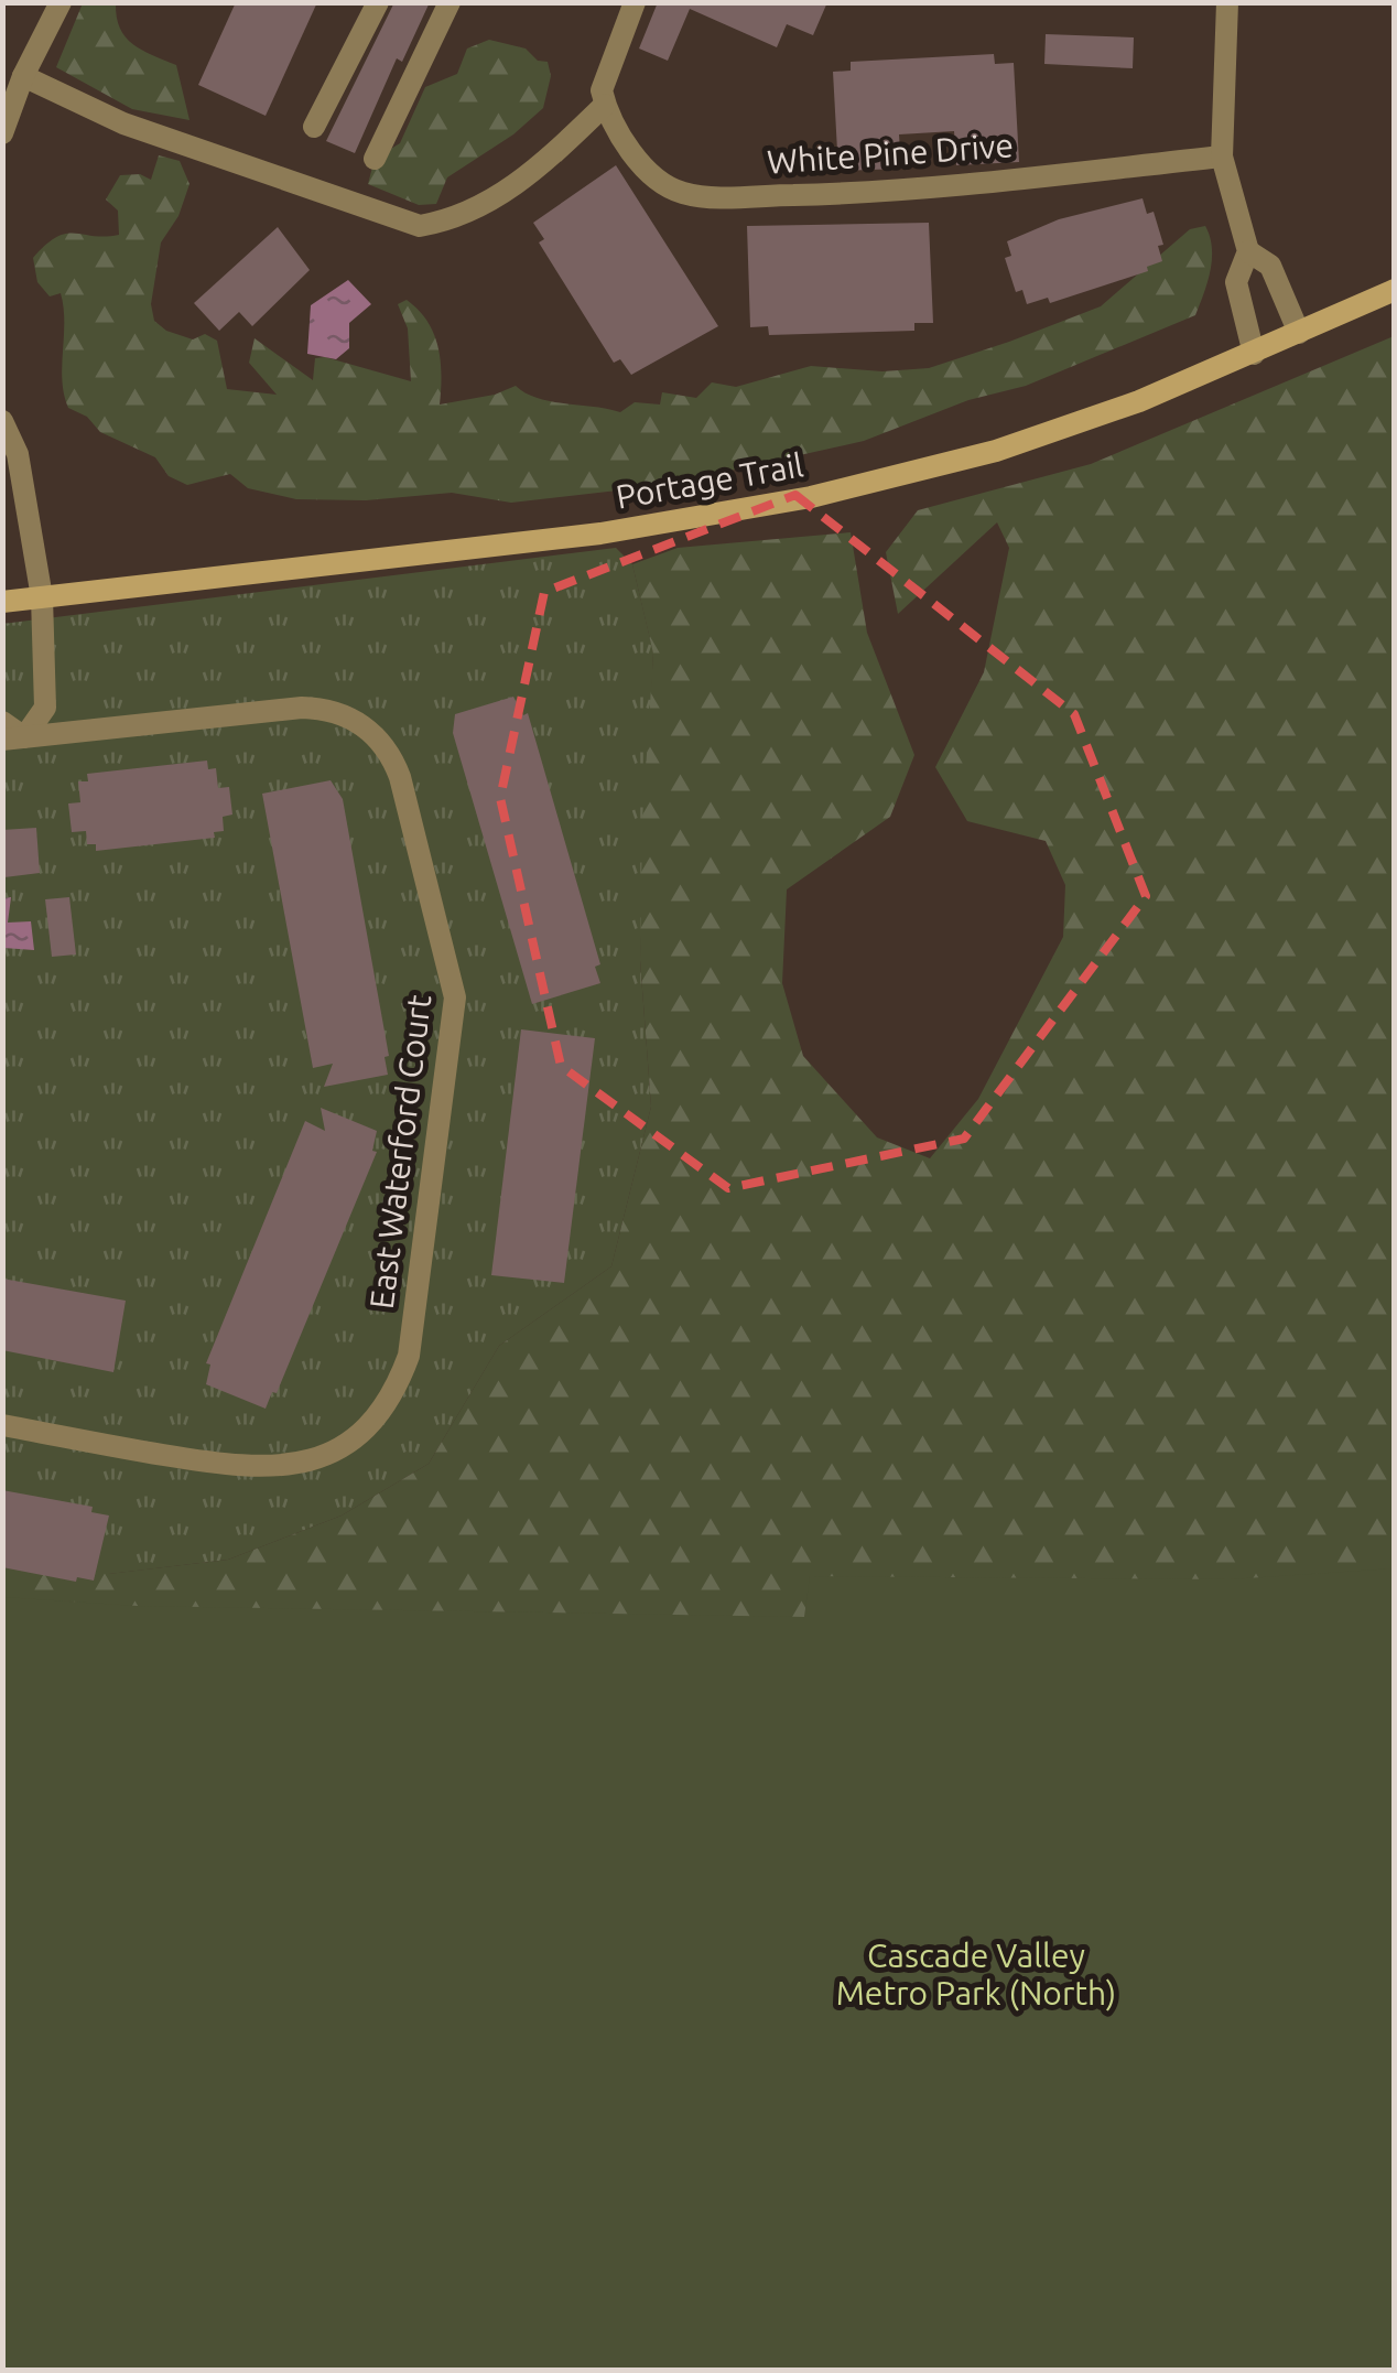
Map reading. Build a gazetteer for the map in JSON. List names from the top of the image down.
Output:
{
  "streets": {
    "main road": ["Portage Trail"],
    "street": ["White Pine Drive", "East Waterford Court"]
  },
  "parks": ["Cascade Valley Metro Park (North)"]
}
